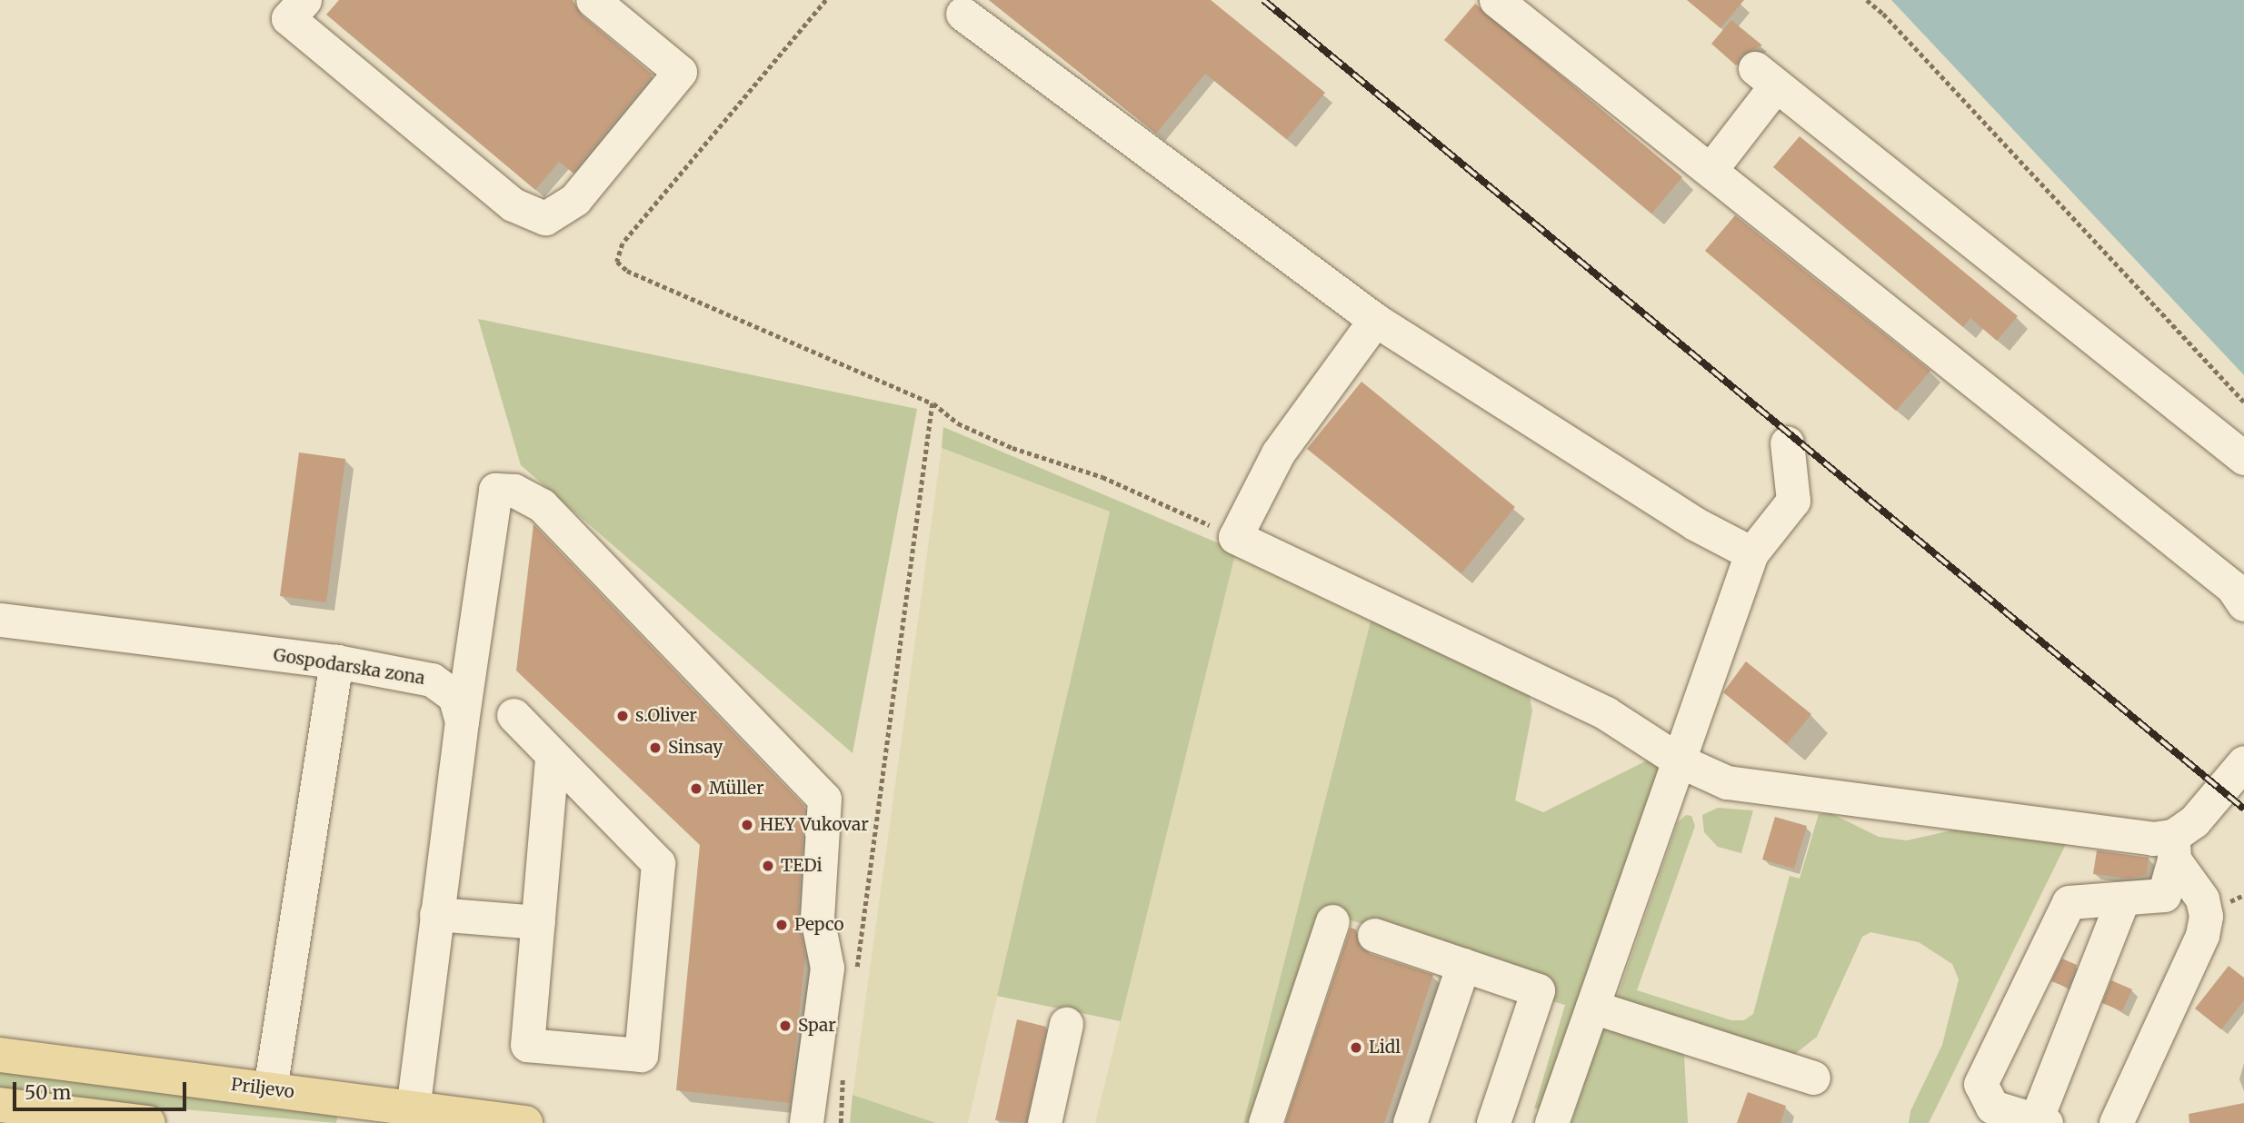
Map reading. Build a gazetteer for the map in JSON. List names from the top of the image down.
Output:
{
  "streets": {
    "main road": ["Priljevo"],
    "street": ["Gospodarska zona"]
  },
  "crossings": [
    ["Gospodarska zona", "Priljevo"]
  ],
  "places": [
    "s.Oliver",
    "Sinsay",
    "Müller",
    "HEY Vukovar",
    "TEDi",
    "Pepco",
    "Spar",
    "Lidl"
  ],
  "scale_bar": "50 m"
}
